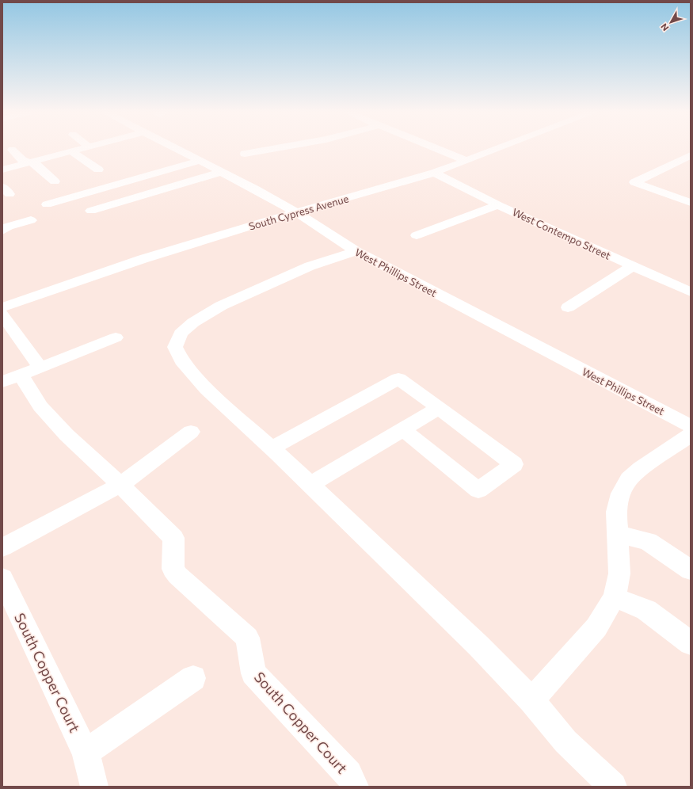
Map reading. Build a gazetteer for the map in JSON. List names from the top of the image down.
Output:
{
  "streets": {
    "street": [
      "South Cypress Avenue",
      "West Contempo Street",
      "West Phillips Street",
      "South Copper Court"
    ]
  },
  "crossings": [
    ["South Cypress Avenue", "West Contempo Street"],
    ["South Cypress Avenue", "West Phillips Street"]
  ],
  "north": "bottom left"
}
